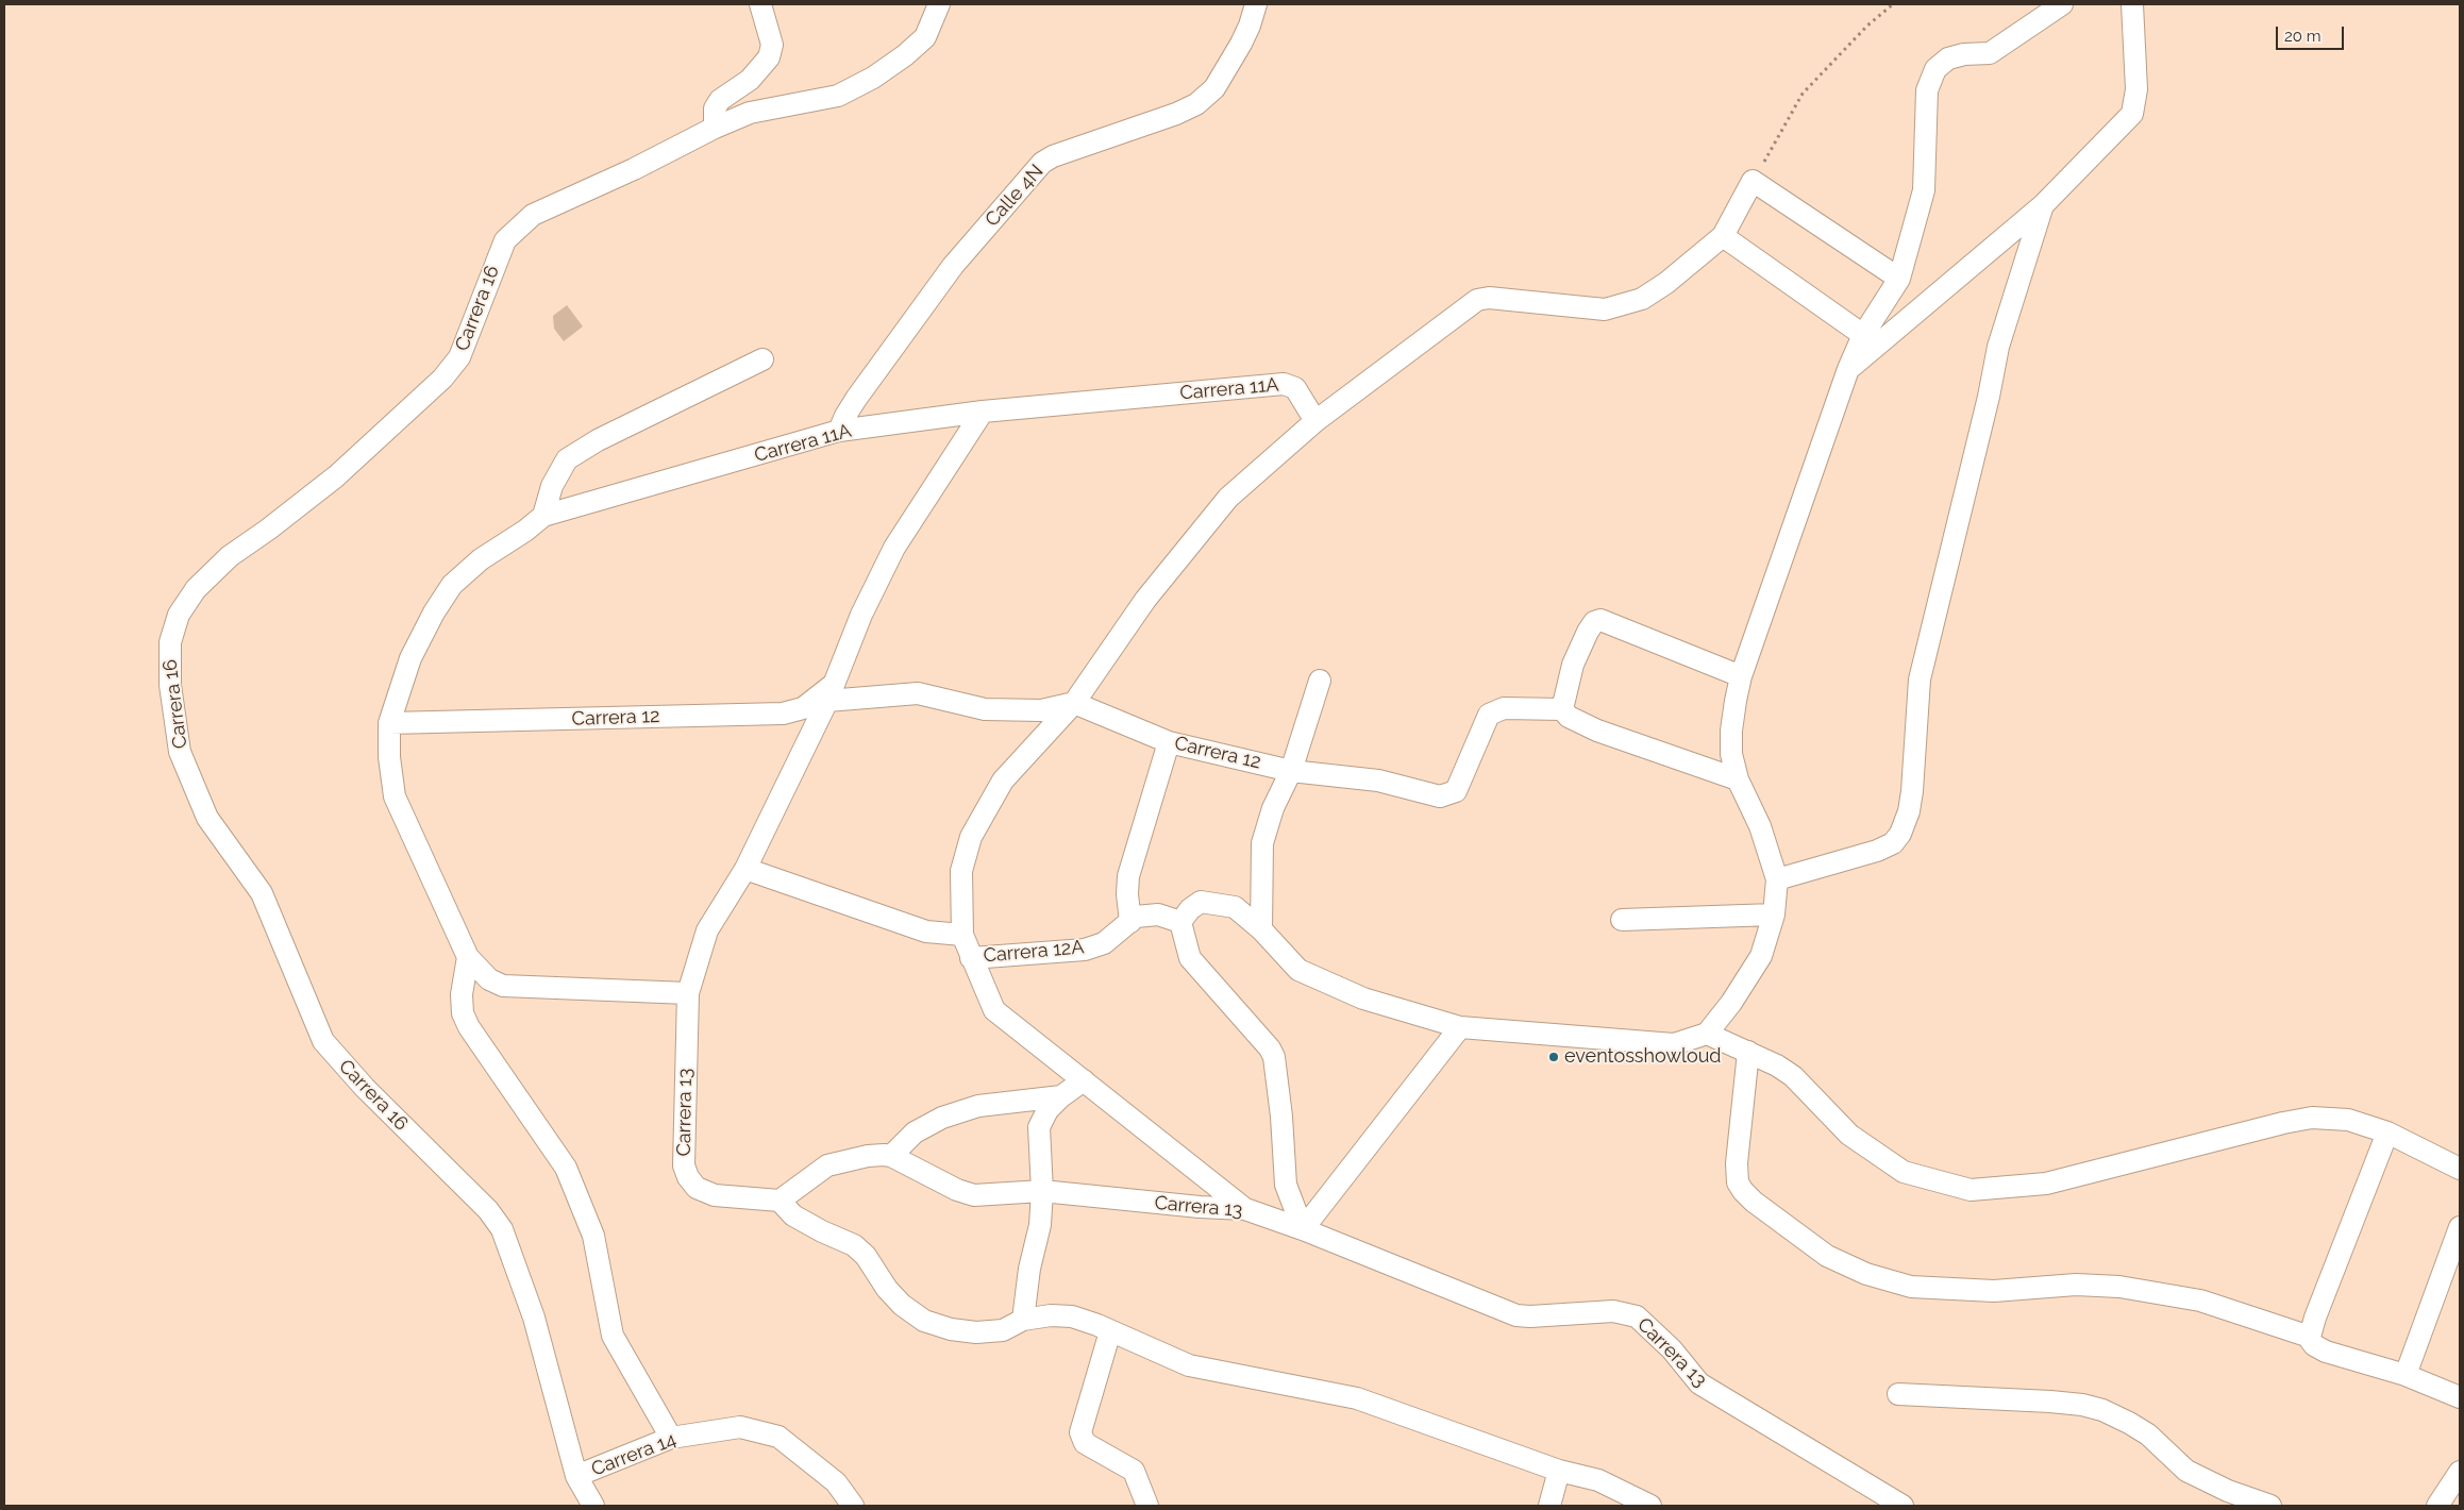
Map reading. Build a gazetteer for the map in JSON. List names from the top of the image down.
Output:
{
  "streets": {
    "street": [
      "Calle 4N",
      "Carrera 16",
      "Carrera 11A",
      "Carrera 12",
      "Carrera 12A",
      "Carrera 13",
      "Carrera 14"
    ]
  },
  "crossings": [
    ["Calle 4N", "Carrera 11A"],
    ["Carrera 16", "Carrera 14"],
    ["Carrera 11A", "Carrera 12"],
    ["Carrera 11A", "Carrera 13"],
    ["Carrera 12", "Carrera 13"]
  ],
  "places": ["eventosshowloud"],
  "scale_bar": "20 m"
}
